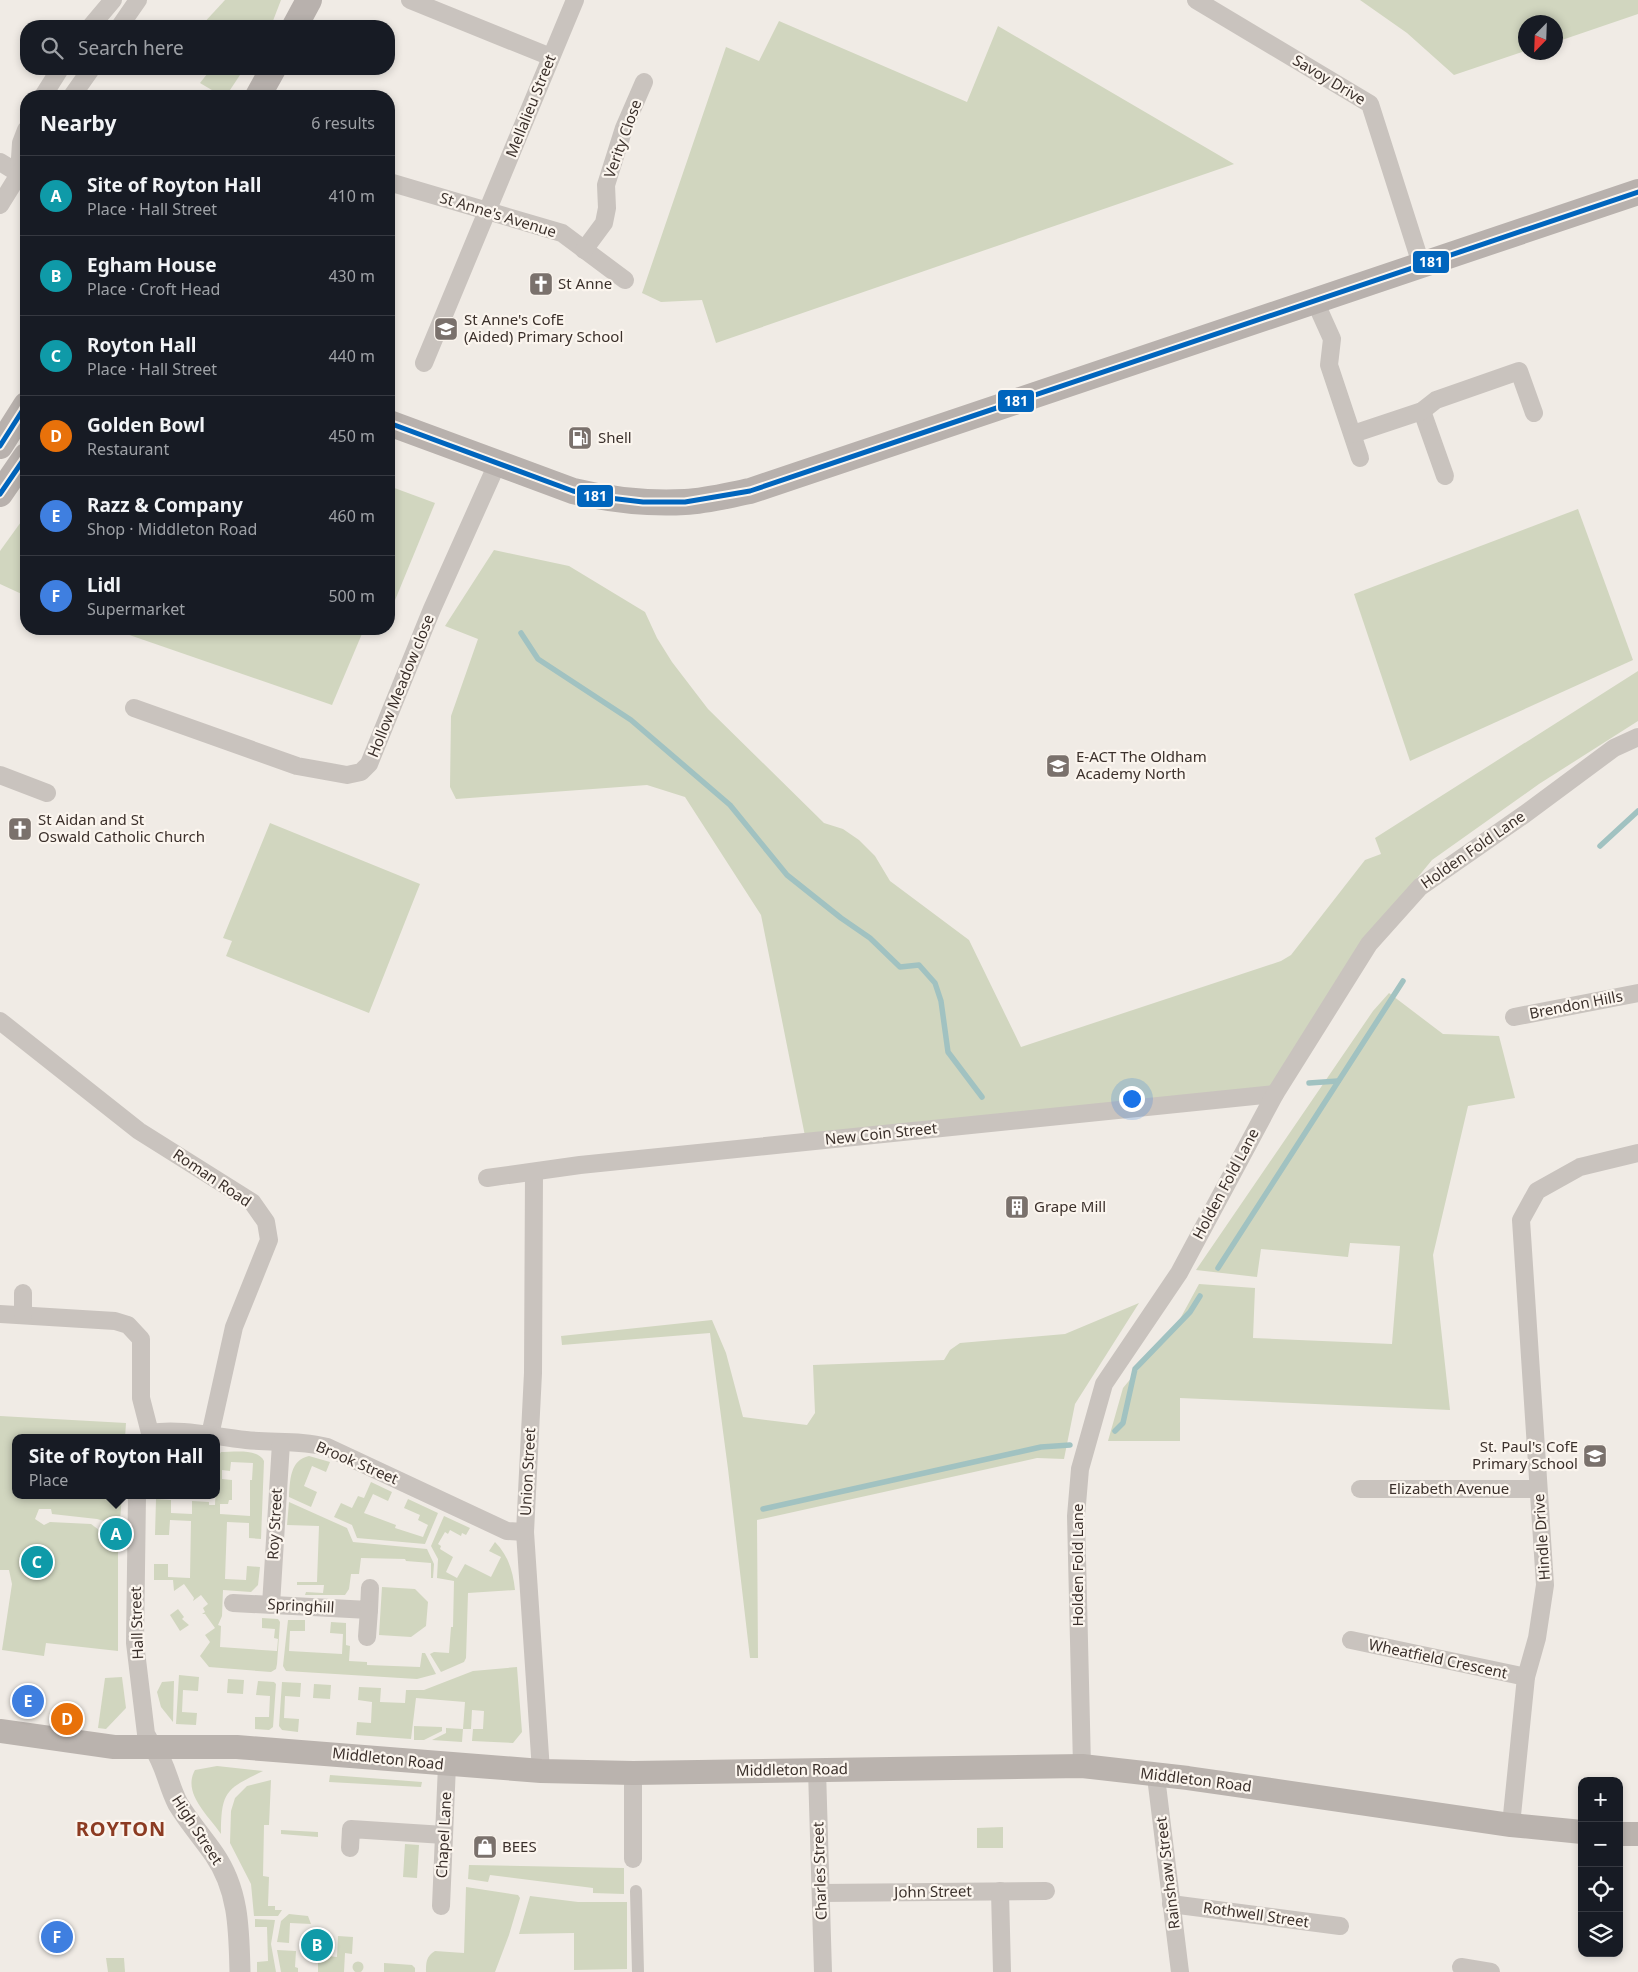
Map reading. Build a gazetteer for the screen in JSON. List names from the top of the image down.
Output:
{
  "streets": {
    "main road": ["Middleton Road"],
    "street": [
      "Savoy Drive",
      "Mellalieu Street",
      "Verity Close",
      "St Anne's Avenue",
      "Hollow Meadow close",
      "Holden Fold Lane",
      "Brendon Hills",
      "New Coin Street",
      "Roman Road",
      "Brook Street",
      "Union Street",
      "Elizabeth Avenue",
      "Roy Street",
      "Hindle Drive",
      "Springhill",
      "Hall Street",
      "Wheatfield Crescent",
      "High Street",
      "Chapel Lane",
      "Charles Street",
      "Rainshaw Street",
      "John Street",
      "Rothwell Street"
    ]
  },
  "crossings": [
    ["Mellalieu Street", "St Anne's Avenue"],
    ["Verity Close", "St Anne's Avenue"],
    ["Holden Fold Lane", "New Coin Street"],
    ["Holden Fold Lane", "Middleton Road"],
    ["New Coin Street", "Union Street"],
    ["Brook Street", "Union Street"],
    ["Brook Street", "Roy Street"],
    ["Union Street", "Middleton Road"],
    ["Elizabeth Avenue", "Hindle Drive"],
    ["Roy Street", "Springhill"],
    ["Hindle Drive", "Wheatfield Crescent"],
    ["Hindle Drive", "Middleton Road"],
    ["Hall Street", "Middleton Road"],
    ["Hall Street", "High Street"],
    ["Middleton Road", "High Street"],
    ["Middleton Road", "Chapel Lane"],
    ["Middleton Road", "Charles Street"],
    ["Middleton Road", "Rainshaw Street"],
    ["Charles Street", "John Street"],
    ["Rainshaw Street", "Rothwell Street"]
  ],
  "districts": ["ROYTON"],
  "places": {
    "church": ["St Anne", "St Aidan and St Oswald Catholic Church"],
    "school or university": ["St Anne's CofE (Aided) Primary School", "E-ACT The Oldham Academy North", "St. Paul's CofE Primary School"],
    "fuel station": ["Shell"],
    "building": ["Grape Mill"],
    "shop": ["BEES"]
  },
  "lines": ["transit line 181"],
  "north": "bottom left",
  "page": {
    "search": "Search here",
    "heading": ["Nearby", "6 results"],
    "list": [
      {
        "mark": "A",
        "name": "Site of Royton Hall",
        "note": "Place · Hall Street",
        "value": "410 m"
      },
      {
        "mark": "B",
        "name": "Egham House",
        "note": "Place · Croft Head",
        "value": "430 m"
      },
      {
        "mark": "C",
        "name": "Royton Hall",
        "note": "Place · Hall Street",
        "value": "440 m"
      },
      {
        "mark": "D",
        "name": "Golden Bowl",
        "note": "Restaurant",
        "value": "450 m"
      },
      {
        "mark": "E",
        "name": "Razz & Company",
        "note": "Shop · Middleton Road",
        "value": "460 m"
      },
      {
        "mark": "F",
        "name": "Lidl",
        "note": "Supermarket",
        "value": "500 m"
      }
    ],
    "popup": ["Site of Royton Hall", "Place"],
    "pins": [
      "A",
      "C",
      "E",
      "D",
      "F",
      "B"
    ],
    "map_buttons": ["+", "−"]
  }
}
